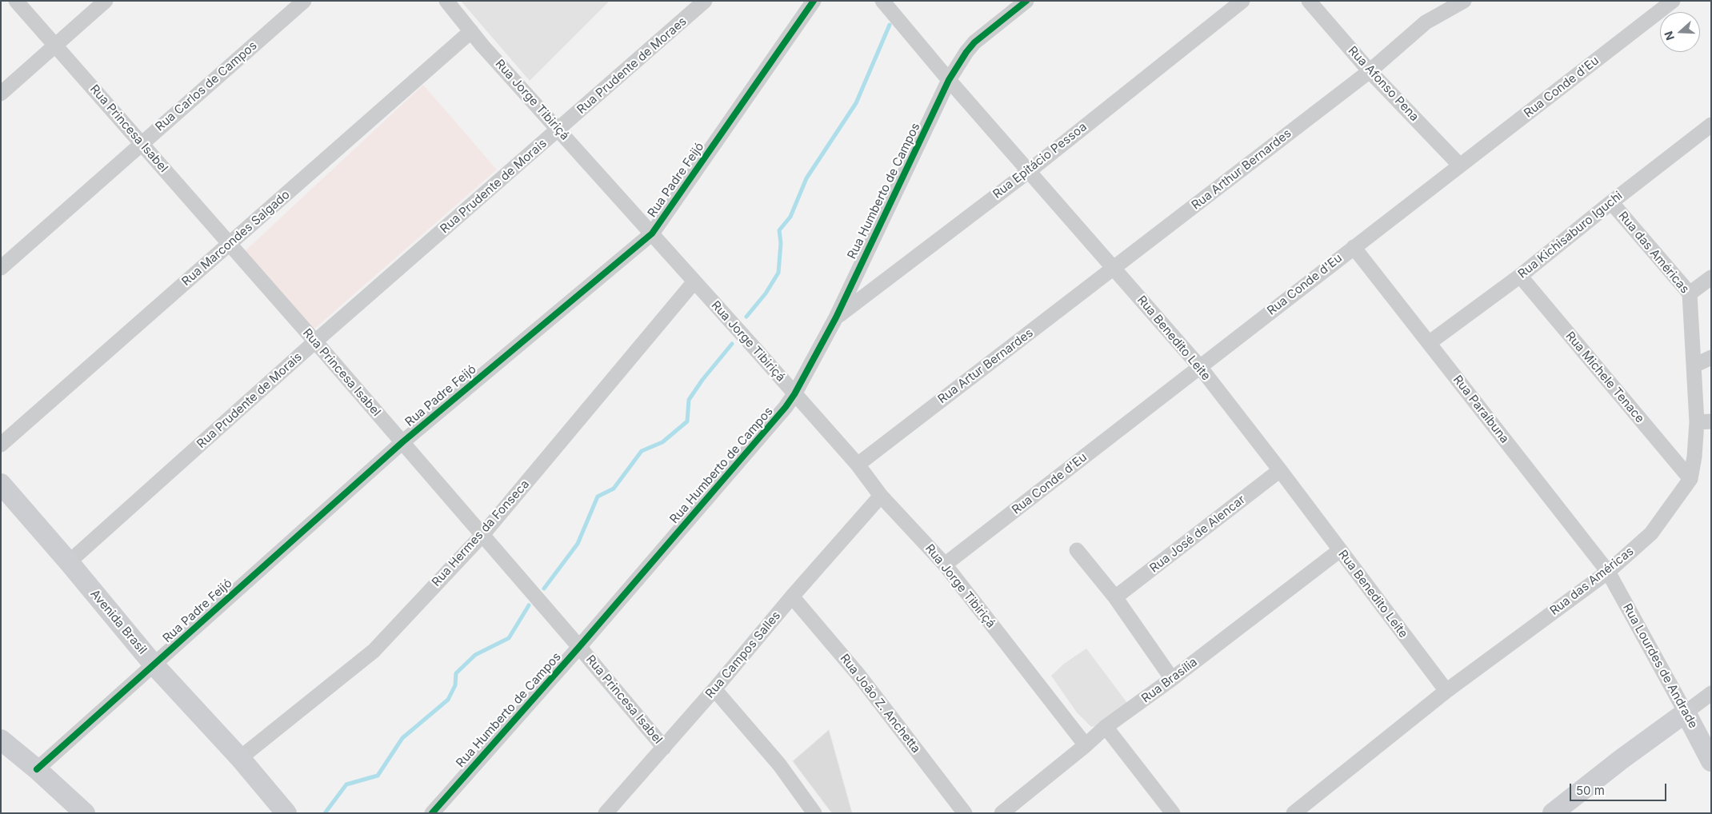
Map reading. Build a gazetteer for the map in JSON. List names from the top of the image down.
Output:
{
  "streets": {
    "main road": ["Avenida Brasil", "Rua Lourdes de Andrade"],
    "street": [
      "Rua Prudente de Moraes",
      "Rua Afonso Pena",
      "Rua Carlos de Campos",
      "Rua Conde d'Eu",
      "Rua Jorge Tibiriçá",
      "Rua Princesa Isabel",
      "Rua Epitácio Pessoa",
      "Rua Arthur Bernardes",
      "Rua Padre Feijó",
      "Rua Prudente de Morais",
      "Rua Humberto de Campos",
      "Rua Kichisaburo Iguchi",
      "Rua Marcondes Salgado",
      "Rua das Américas",
      "Rua Benedito Leite",
      "Rua Artur Bernardes",
      "Rua Michele Tenace",
      "Rua Paraíbuna",
      "Rua Hermes da Fonseca",
      "Rua José de Alencar",
      "Rua Campos Salles",
      "Rua Brasília",
      "Rua João Z. Anchetta"
    ]
  },
  "crossings": [
    ["Rua Prudente de Moraes", "Rua Jorge Tibiriçá"],
    ["Rua Prudente de Moraes", "Rua Prudente de Morais"],
    ["Rua Afonso Pena", "Rua Conde d'Eu"],
    ["Rua Afonso Pena", "Rua Arthur Bernardes"],
    ["Rua Carlos de Campos", "Rua Princesa Isabel"],
    ["Rua Conde d'Eu", "Rua Jorge Tibiriçá"],
    ["Rua Conde d'Eu", "Rua Benedito Leite"],
    ["Rua Conde d'Eu", "Rua Paraíbuna"],
    ["Rua Jorge Tibiriçá", "Rua Padre Feijó"],
    ["Rua Jorge Tibiriçá", "Rua Prudente de Morais"],
    ["Rua Jorge Tibiriçá", "Rua Humberto de Campos"],
    ["Rua Jorge Tibiriçá", "Rua Marcondes Salgado"],
    ["Rua Jorge Tibiriçá", "Rua Artur Bernardes"],
    ["Rua Jorge Tibiriçá", "Rua Hermes da Fonseca"],
    ["Rua Jorge Tibiriçá", "Rua Campos Salles"],
    ["Rua Jorge Tibiriçá", "Rua Brasília"],
    ["Rua Princesa Isabel", "Rua Padre Feijó"],
    ["Rua Princesa Isabel", "Rua Prudente de Morais"],
    ["Rua Princesa Isabel", "Rua Humberto de Campos"],
    ["Rua Princesa Isabel", "Rua Marcondes Salgado"],
    ["Rua Princesa Isabel", "Rua Hermes da Fonseca"],
    ["Rua Princesa Isabel", "Rua Campos Salles"],
    ["Rua Epitácio Pessoa", "Rua Humberto de Campos"],
    ["Rua Epitácio Pessoa", "Rua Benedito Leite"],
    ["Rua Arthur Bernardes", "Rua Benedito Leite"],
    ["Rua Arthur Bernardes", "Rua Artur Bernardes"],
    ["Rua Padre Feijó", "Avenida Brasil"],
    ["Rua Prudente de Morais", "Avenida Brasil"],
    ["Rua Humberto de Campos", "Rua Benedito Leite"],
    ["Rua Kichisaburo Iguchi", "Rua das Américas"],
    ["Rua Kichisaburo Iguchi", "Rua Michele Tenace"],
    ["Rua Kichisaburo Iguchi", "Rua Paraíbuna"],
    ["Rua das Américas", "Rua Benedito Leite"],
    ["Rua das Américas", "Rua Michele Tenace"],
    ["Rua das Américas", "Rua Paraíbuna"],
    ["Rua das Américas", "Rua Lourdes de Andrade"],
    ["Rua Benedito Leite", "Rua Artur Bernardes"],
    ["Rua Benedito Leite", "Rua José de Alencar"],
    ["Rua Benedito Leite", "Rua Brasília"],
    ["Rua Paraíbuna", "Rua Lourdes de Andrade"],
    ["Rua Hermes da Fonseca", "Avenida Brasil"],
    ["Rua Campos Salles", "Rua João Z. Anchetta"]
  ],
  "scale_bar": "50 m",
  "north": "left"
}
